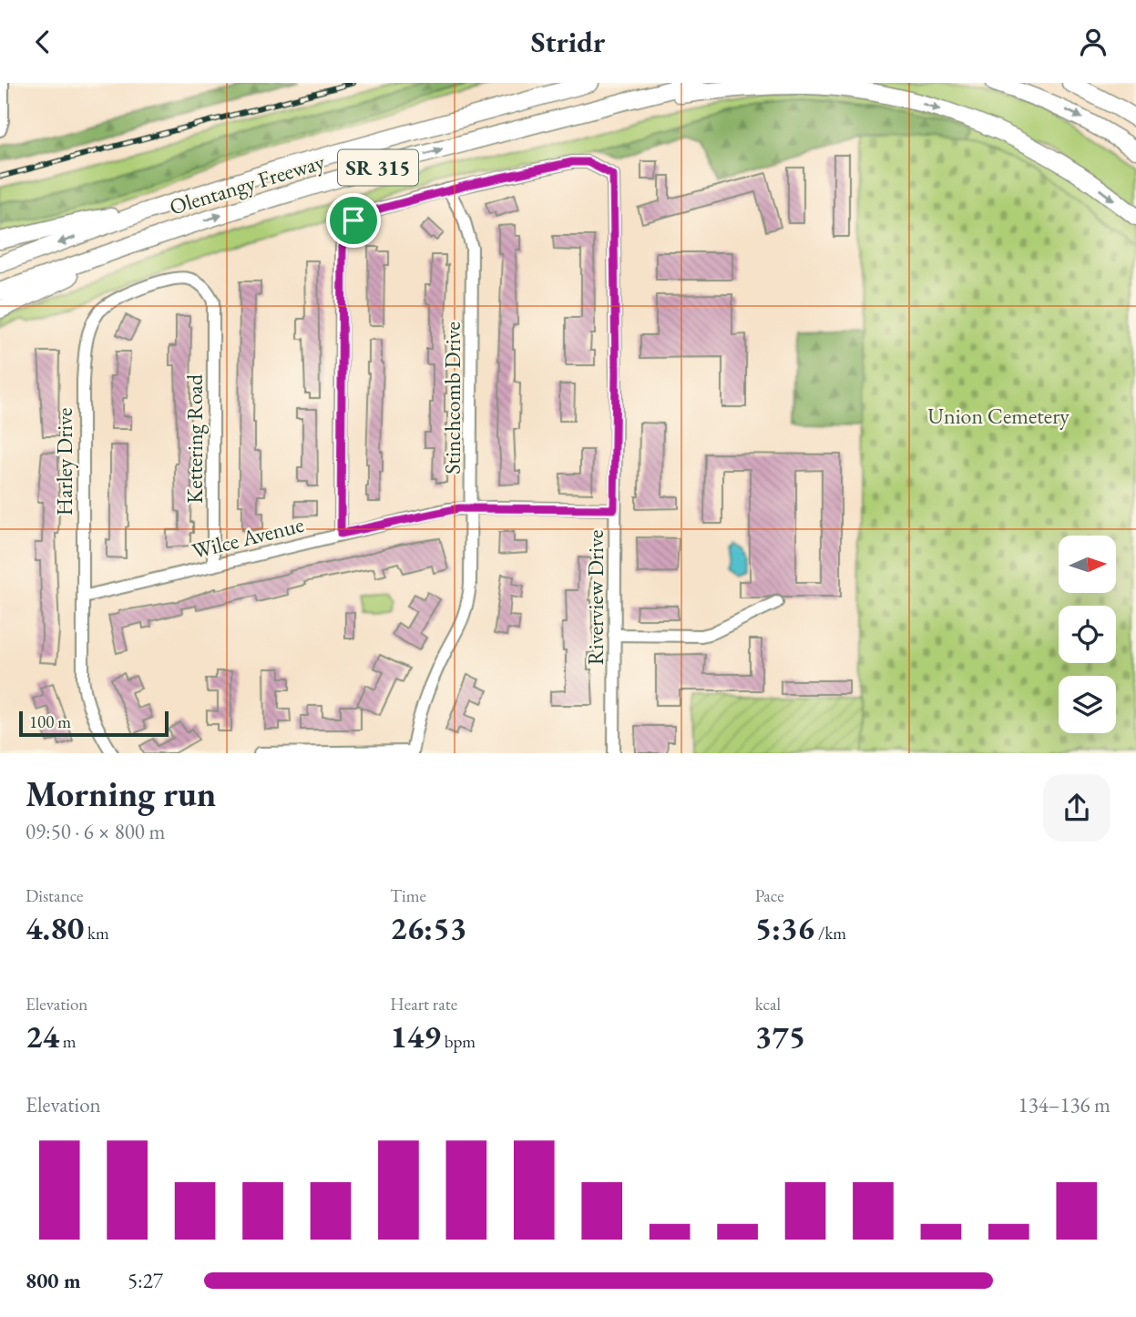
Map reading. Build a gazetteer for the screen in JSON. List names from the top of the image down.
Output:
{
  "streets": {
    "highway": ["SR 315", "Olentangy Freeway"],
    "street": [
      "Stinchcomb Drive",
      "Kettering Road",
      "Harley Drive",
      "Wilce Avenue",
      "Riverview Drive"
    ]
  },
  "crossings": [
    ["Stinchcomb Drive", "Wilce Avenue"],
    ["Stinchcomb Drive", "Riverview Drive"],
    ["Kettering Road", "Harley Drive"],
    ["Kettering Road", "Wilce Avenue"],
    ["Harley Drive", "Wilce Avenue"],
    ["Wilce Avenue", "Riverview Drive"]
  ],
  "parks": ["Union Cemetery"],
  "scale_bar": "100 m",
  "north": "right",
  "page": {
    "header": "Stridr",
    "scale": "100 m",
    "heading": ["Morning run", "09:50 · 6 × 800 m"],
    "stats": [
      ["Distance", "4.80 km"],
      ["Time", "26:53"],
      ["Pace", "5:36 /km"],
      ["Elevation", "24 m"],
      ["Heart rate", "149 bpm"],
      ["kcal", "375"]
    ],
    "chart": ["Elevation", "134–136 m"],
    "list": [
      {
        "name": "800 m",
        "note": "5:27"
      }
    ]
  }
}
